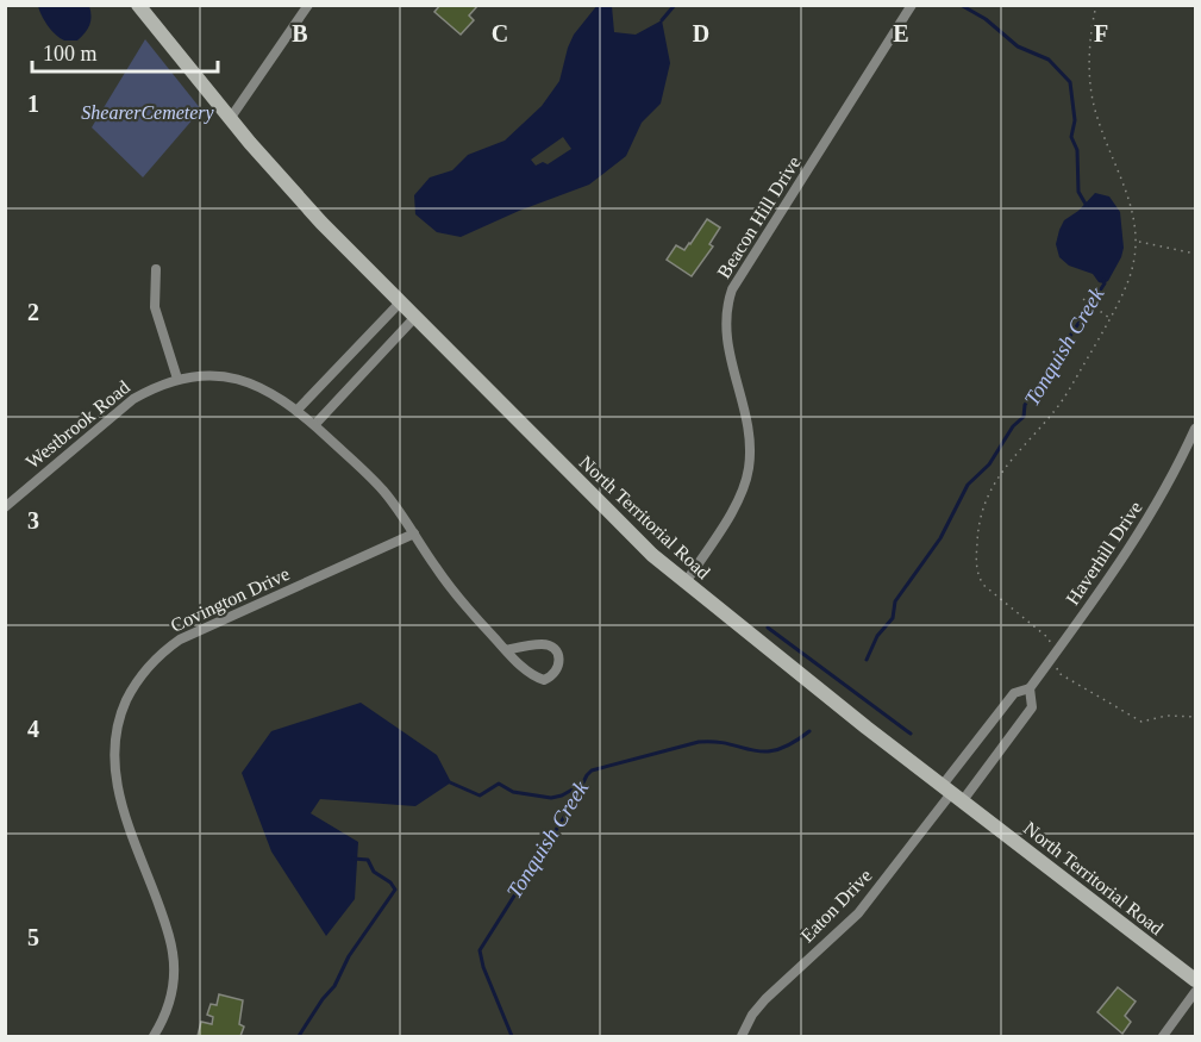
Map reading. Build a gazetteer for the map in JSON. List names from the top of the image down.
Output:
{
  "streets": {
    "main road": ["North Territorial Road"],
    "street": [
      "Beacon Hill Drive",
      "Westbrook Road",
      "Haverhill Drive",
      "Covington Drive",
      "Eaton Drive"
    ]
  },
  "crossings": [
    ["Beacon Hill Drive", "North Territorial Road"],
    ["Westbrook Road", "Covington Drive"],
    ["North Territorial Road", "Haverhill Drive"],
    ["North Territorial Road", "Eaton Drive"],
    ["Haverhill Drive", "Eaton Drive"]
  ],
  "water": ["Tonquish Creek"],
  "parks": ["ShearerCemetery"],
  "scale_bar": "100 m",
  "grid": {
    "columns": [
      "B",
      "C",
      "D",
      "E",
      "F"
    ],
    "rows": [
      "1",
      "2",
      "3",
      "4",
      "5"
    ]
  }
}
